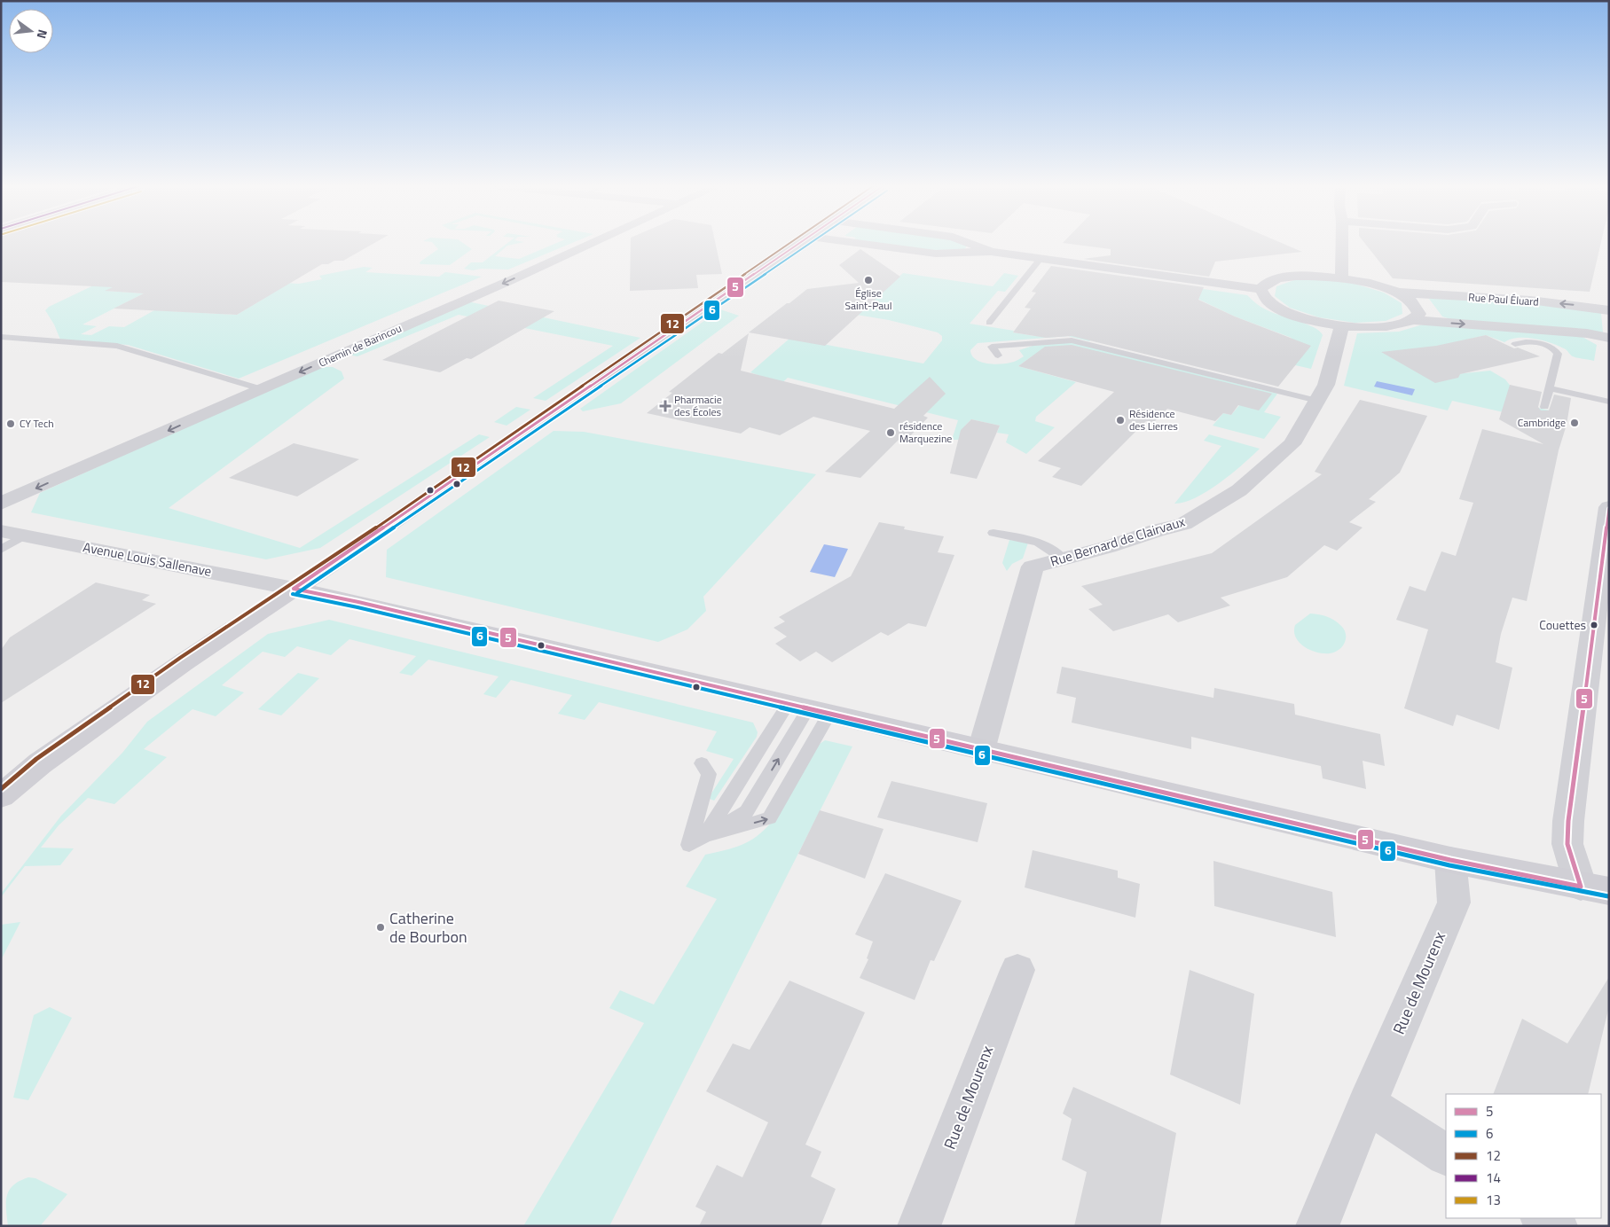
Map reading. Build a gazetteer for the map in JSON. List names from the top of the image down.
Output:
{
  "streets": {
    "street": [
      "Rue Paul Éluard",
      "Chemin de Barincou",
      "Rue Bernard de Clairvaux",
      "Avenue Louis Sallenave",
      "Rue de Mourenx"
    ]
  },
  "one_way": ["Chemin de Barincou"],
  "places": {
    "other": [
      "Église Saint-Paul",
      "Résidence des Lierres",
      "Cambridge",
      "CY Tech",
      "résidence Marquezine",
      "Couettes",
      "Catherine de Bourbon"
    ],
    "health": ["Pharmacie des Écoles"]
  },
  "lines": ["transit line 5", "transit line 6", "transit line 12"],
  "legend": [
    "5",
    "6",
    "12",
    "14",
    "13"
  ],
  "north": "right"
}
